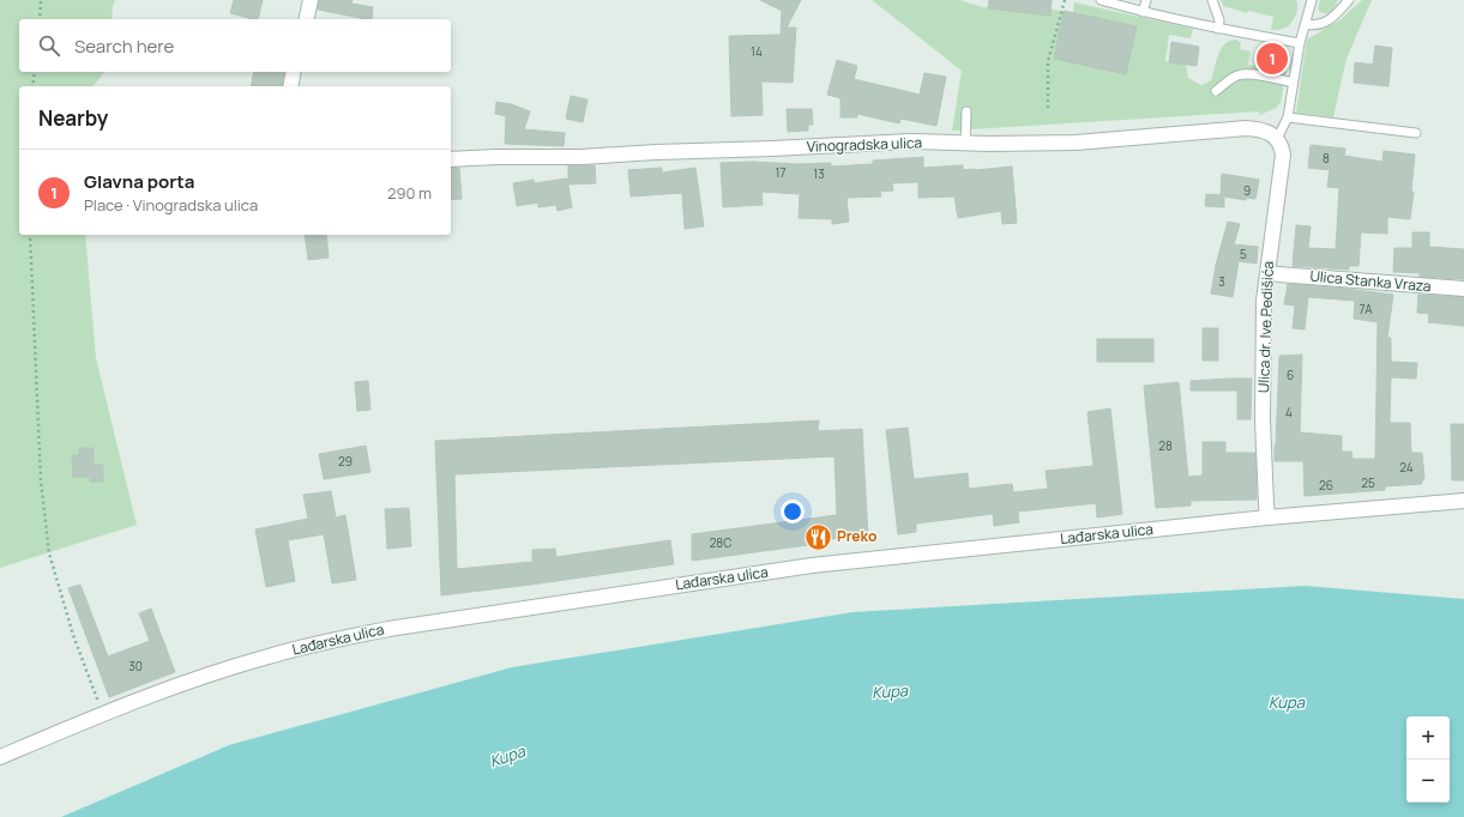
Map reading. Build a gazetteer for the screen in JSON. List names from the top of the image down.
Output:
{
  "streets": {
    "street": [
      "Vinogradska ulica",
      "Ulica Stanka Vraza",
      "Ulica dr. Ive Pedišića",
      "Lađarska ulica"
    ]
  },
  "crossings": [
    ["Vinogradska ulica", "Ulica dr. Ive Pedišića"],
    ["Ulica dr. Ive Pedišića", "Lađarska ulica"]
  ],
  "water": ["Kupa"],
  "places": {
    "restaurant": ["Preko"]
  },
  "house_numbers": [
    "14",
    "8",
    "17",
    "13",
    "9",
    "5",
    "3",
    "7A",
    "6",
    "4",
    "28",
    "29",
    "24",
    "25",
    "26",
    "28C",
    "30"
  ],
  "page": {
    "search": "Search here",
    "pins": "1",
    "heading": "Nearby",
    "list": [
      {
        "mark": "1",
        "name": "Glavna porta",
        "note": "Place · Vinogradska ulica",
        "value": "290 m"
      }
    ],
    "map_buttons": ["+", "−"]
  }
}
